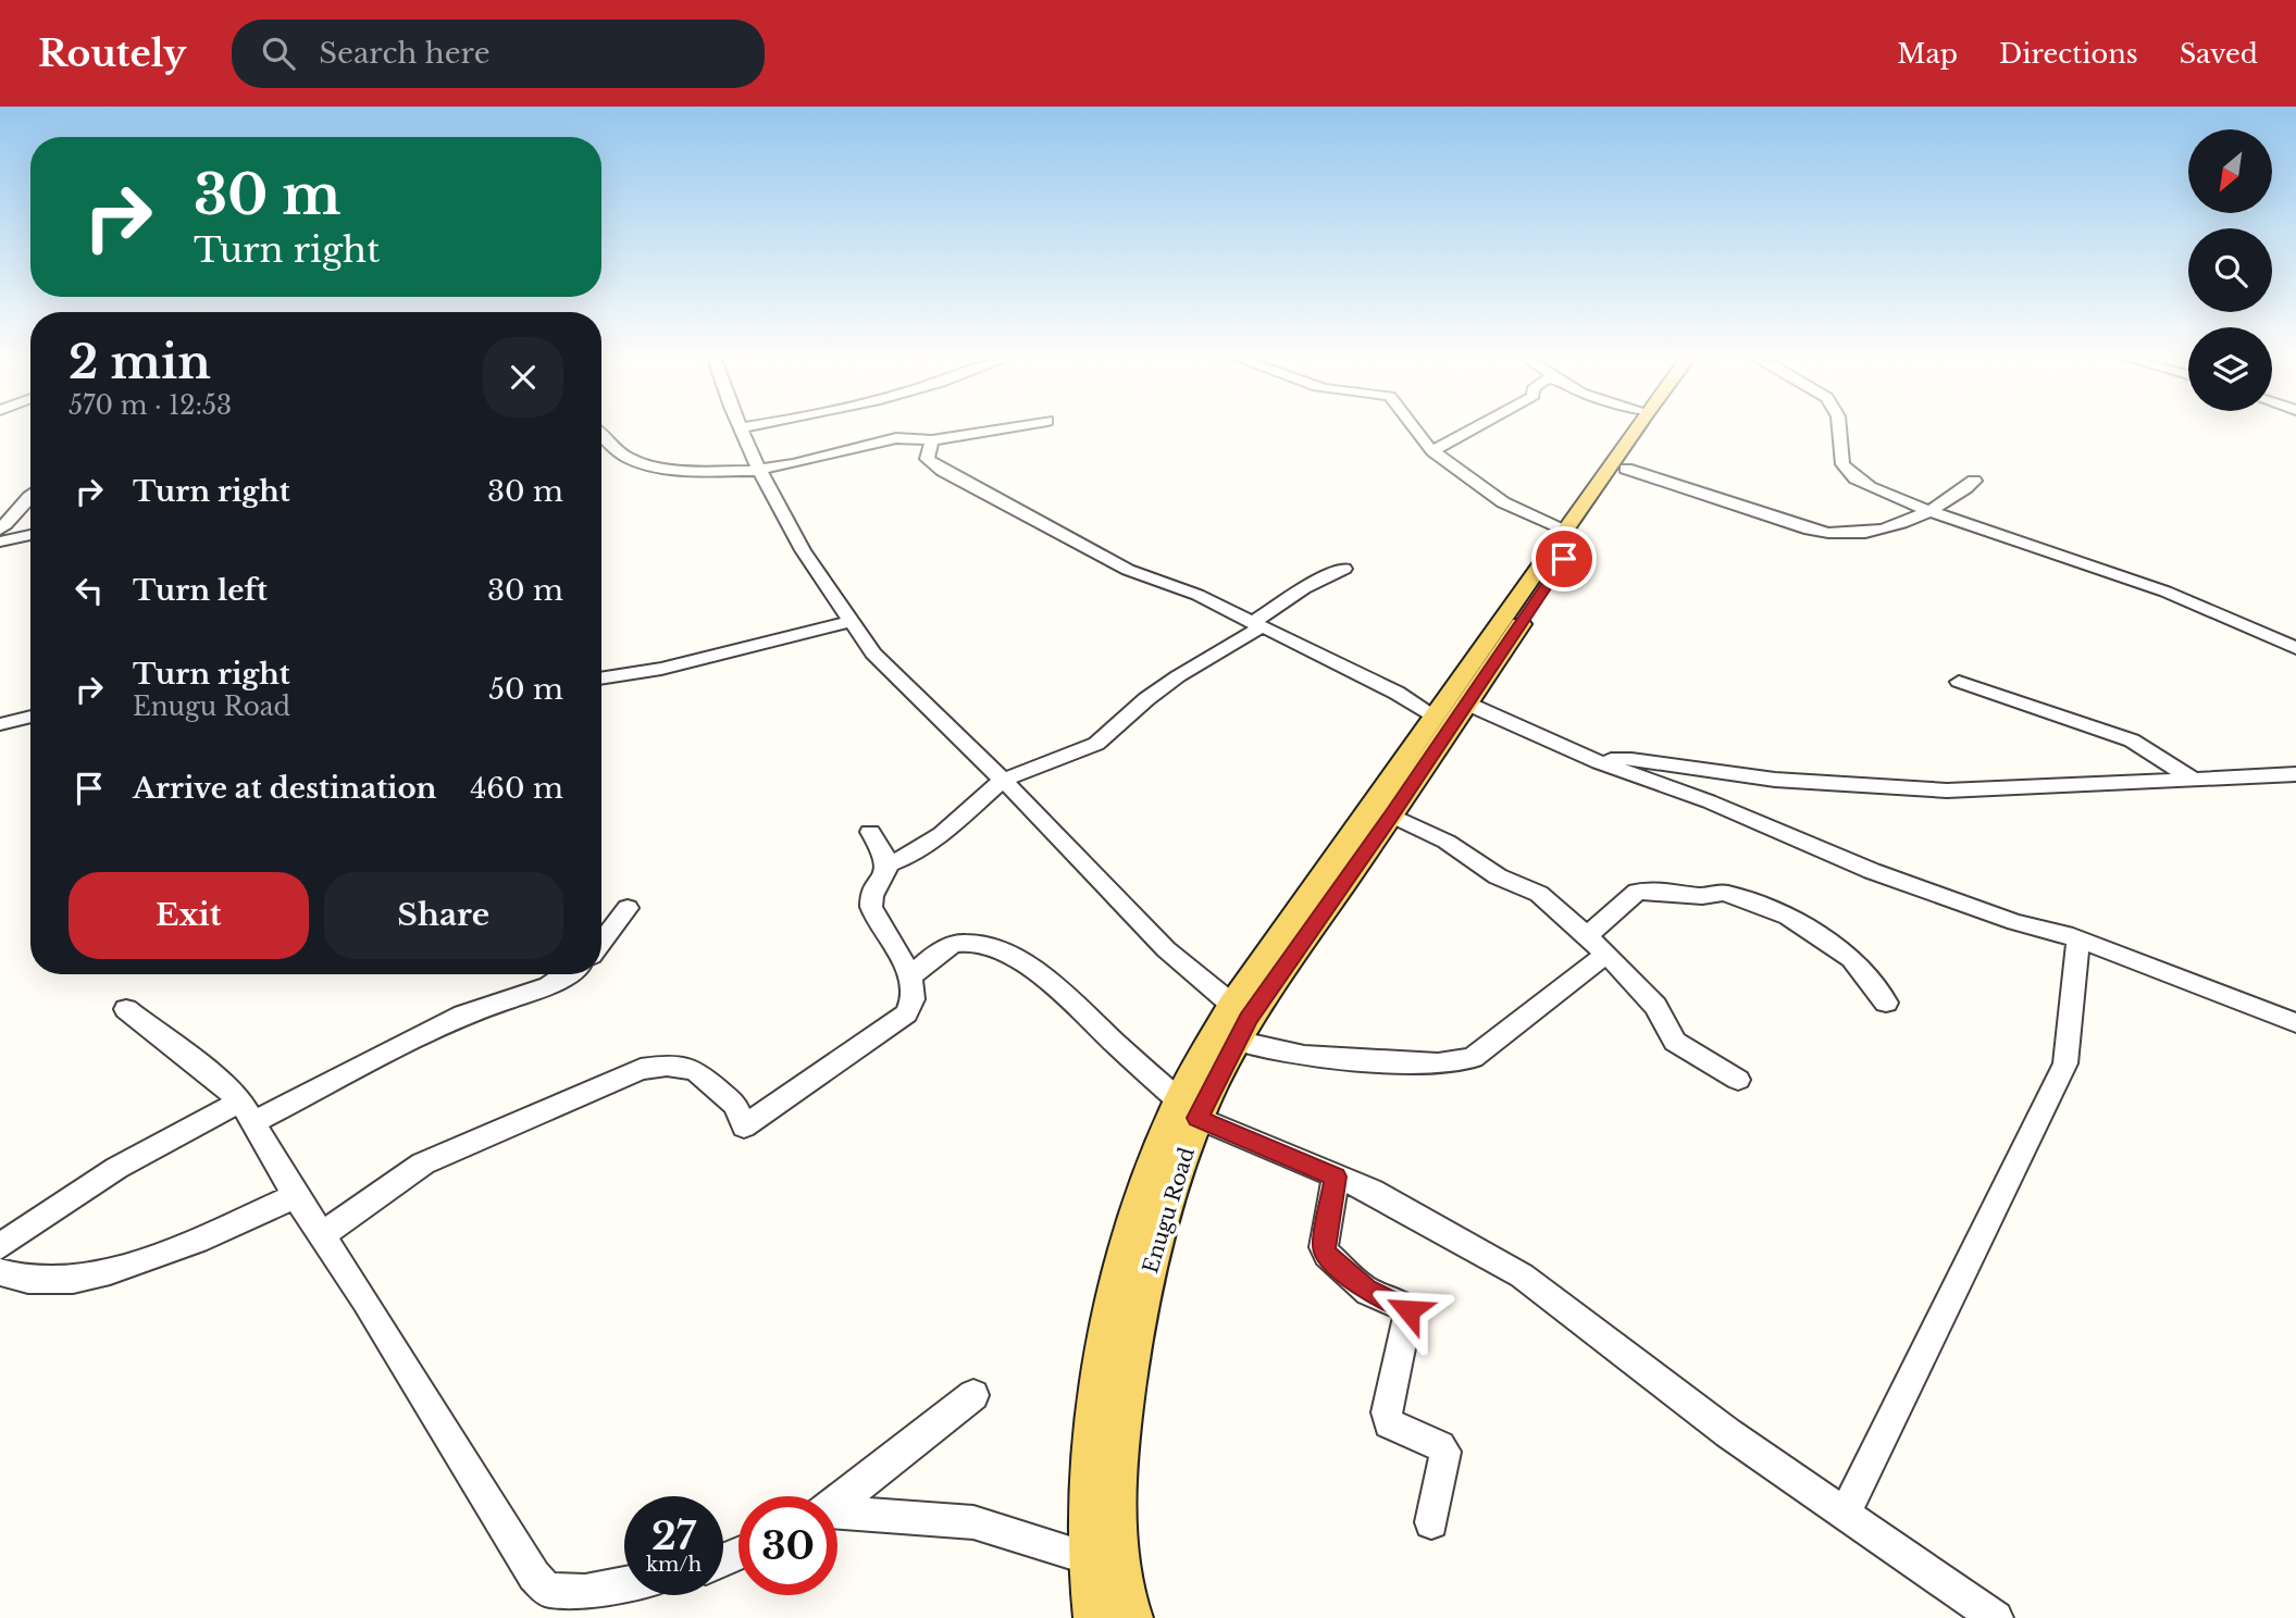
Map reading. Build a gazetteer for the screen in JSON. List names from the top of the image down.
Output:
{
  "streets": {
    "main road": ["Enugu Road"]
  },
  "north": "bottom left",
  "page": {
    "header": "Routely",
    "search": "Search here",
    "nav": ["Map", "Directions", "Saved"],
    "turn": ["30 m", "Turn right"],
    "heading": ["2 min", "570 m · 12:53"],
    "list": [
      {
        "name": "Turn right",
        "value": "30 m"
      },
      {
        "name": "Turn left",
        "value": "30 m"
      },
      {
        "name": "Turn right",
        "note": "Enugu Road",
        "value": "50 m"
      },
      {
        "name": "Arrive at destination",
        "value": "460 m"
      }
    ],
    "buttons": ["Exit", "Share"],
    "speed": "27 km/h",
    "limit": "30"
  }
}
